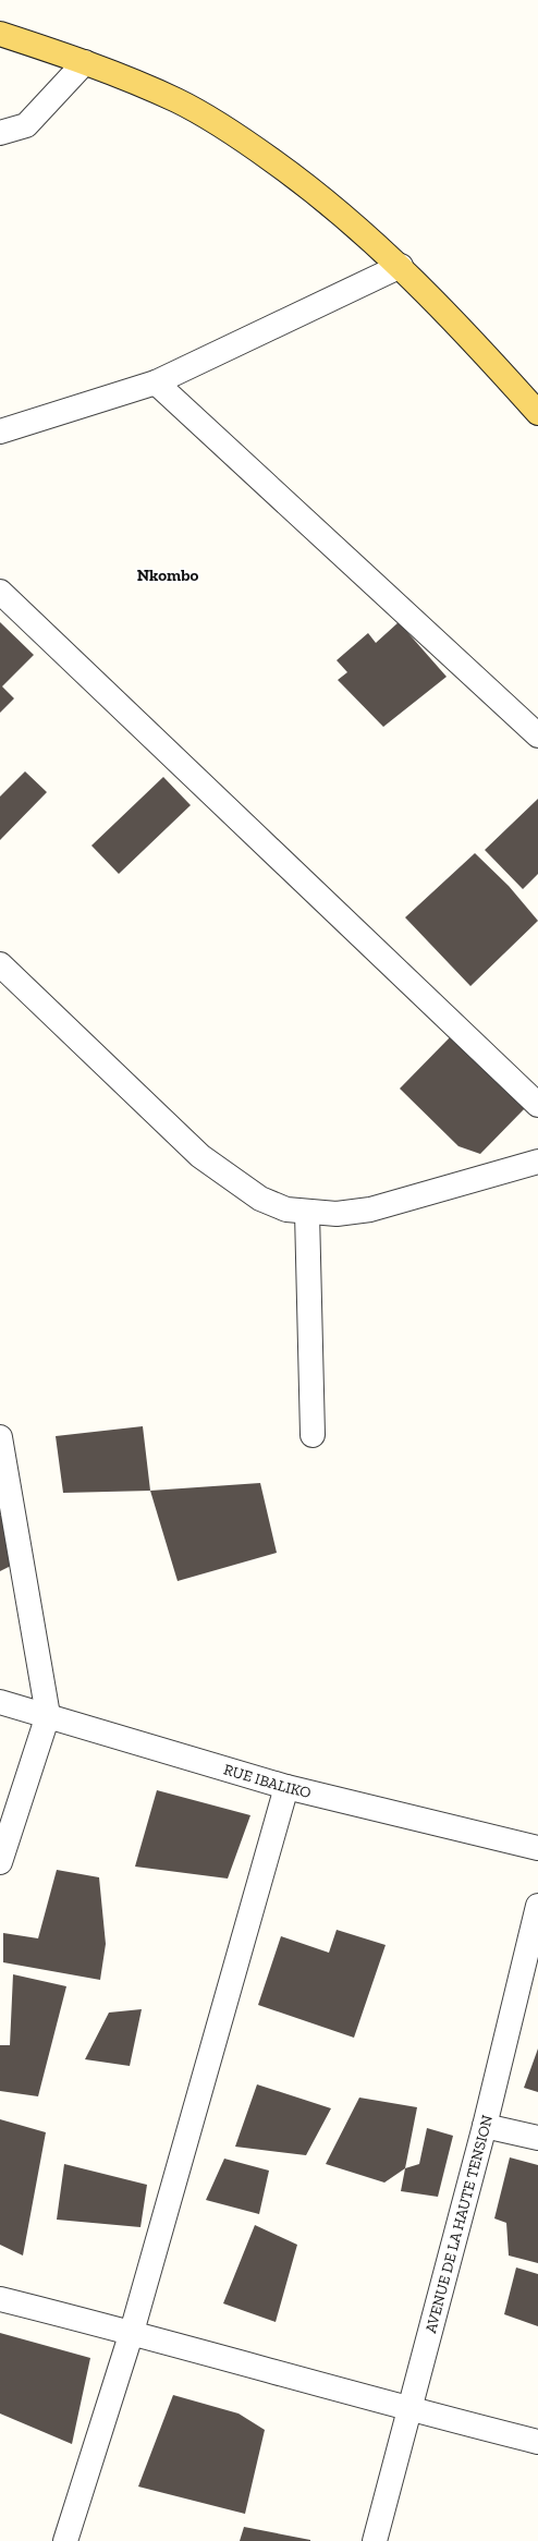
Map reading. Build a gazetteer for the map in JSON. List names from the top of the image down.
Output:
{
  "streets": {
    "street": ["RUE IBALIKO", "AVENUE DE LA HAUTE TENSION"]
  },
  "districts": ["Nkombo"]
}
